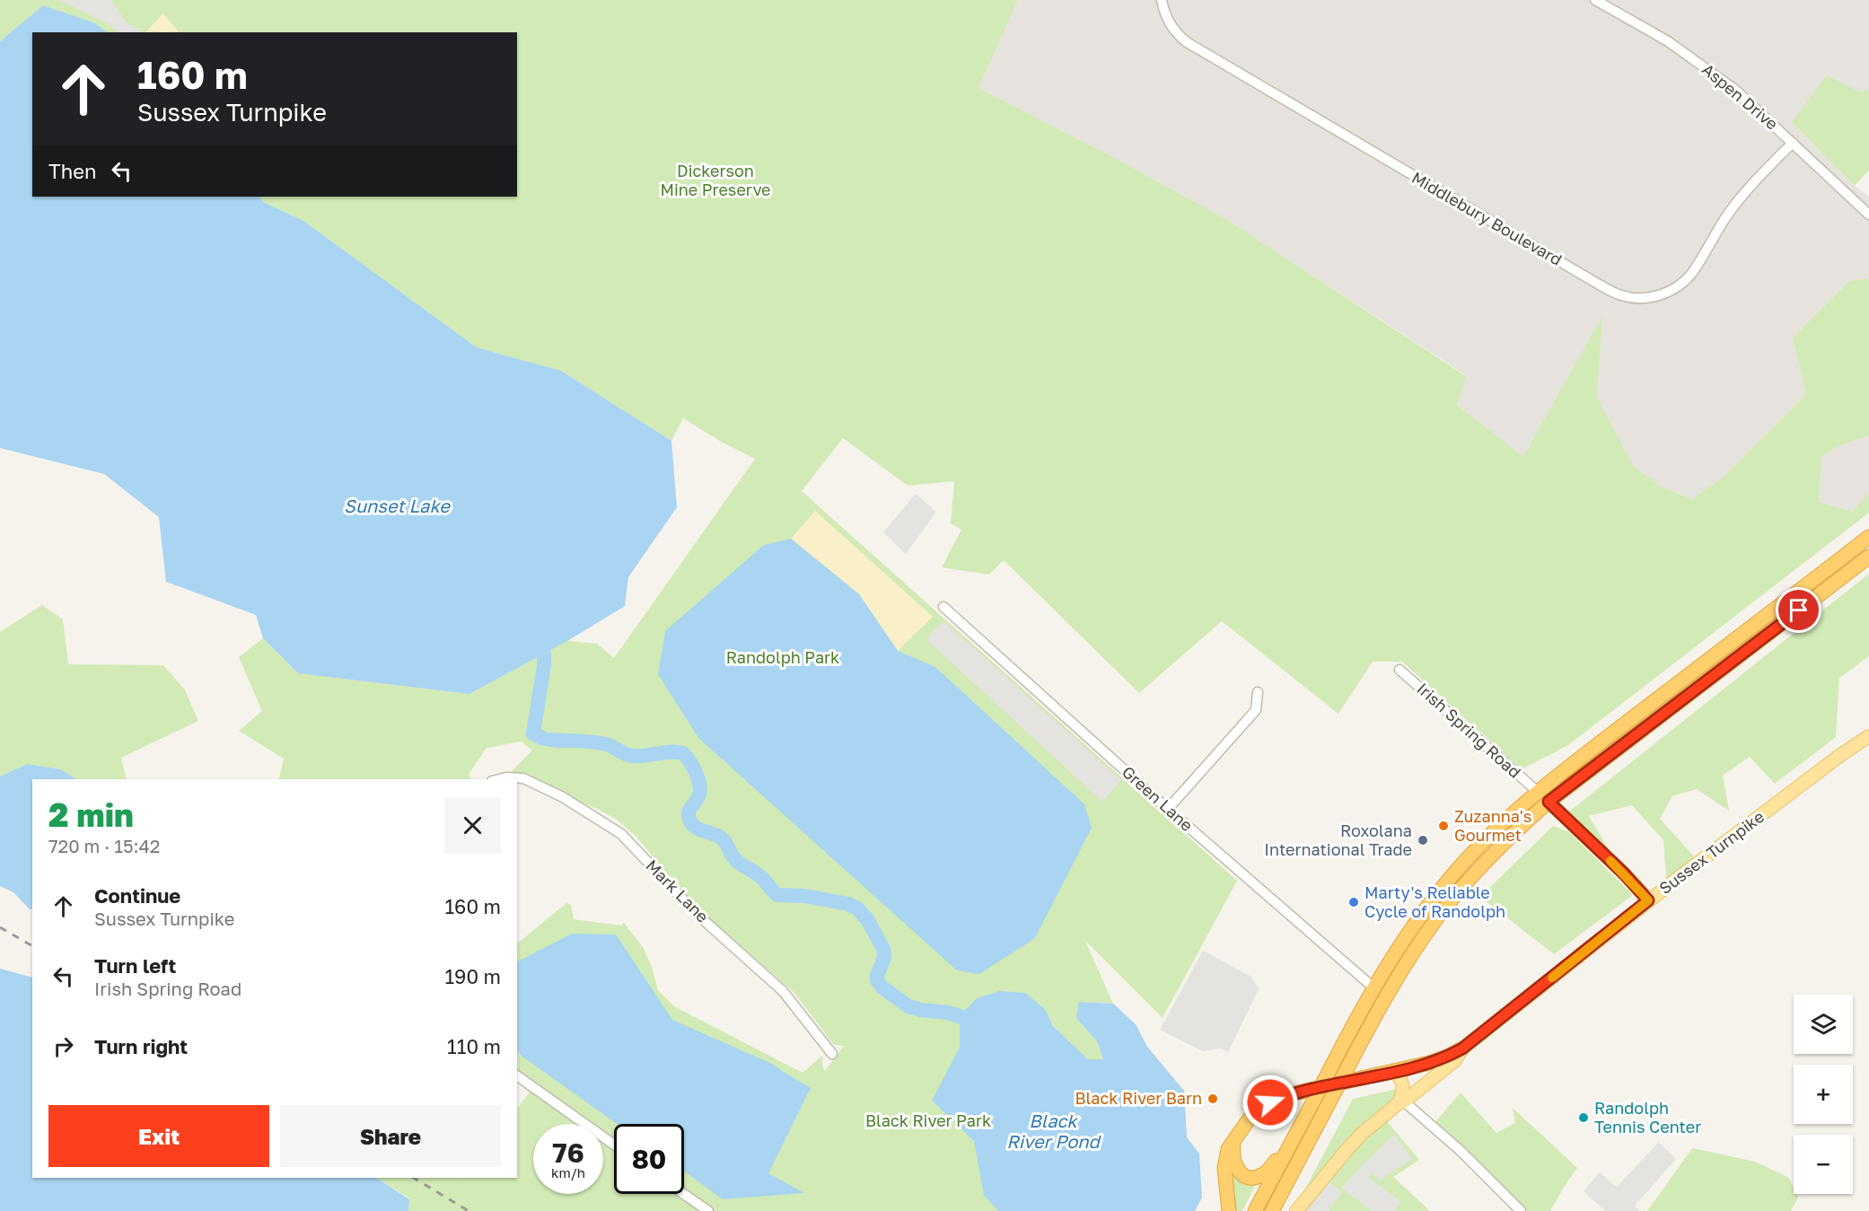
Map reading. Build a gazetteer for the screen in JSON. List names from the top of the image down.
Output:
{
  "streets": {
    "main road": ["Sussex Turnpike"],
    "street": [
      "Aspen Drive",
      "Middlebury Boulevard",
      "Irish Spring Road",
      "Green Lane",
      "Mark Lane"
    ]
  },
  "crossings": [
    ["Aspen Drive", "Middlebury Boulevard"]
  ],
  "water": ["Sunset Lake", "Black River Pond"],
  "parks": ["Dickerson Mine Preserve", "Randolph Park", "Black River Park"],
  "places": [
    "Zuzanna's Gourmet",
    "Roxolana International Trade",
    "Marty's Reliable Cycle of Randolph",
    "Black River Barn",
    "Randolph Tennis Center"
  ],
  "page": {
    "turn": ["160 m", "Sussex Turnpike"],
    "then": "Then",
    "heading": ["2 min", "720 m · 15:42"],
    "list": [
      {
        "name": "Continue",
        "note": "Sussex Turnpike",
        "value": "160 m"
      },
      {
        "name": "Turn left",
        "note": "Irish Spring Road",
        "value": "190 m"
      },
      {
        "name": "Turn right",
        "value": "110 m"
      }
    ],
    "map_buttons": ["+", "−"],
    "buttons": ["Exit", "Share"],
    "speed": "76 km/h",
    "limit": "80"
  }
}
